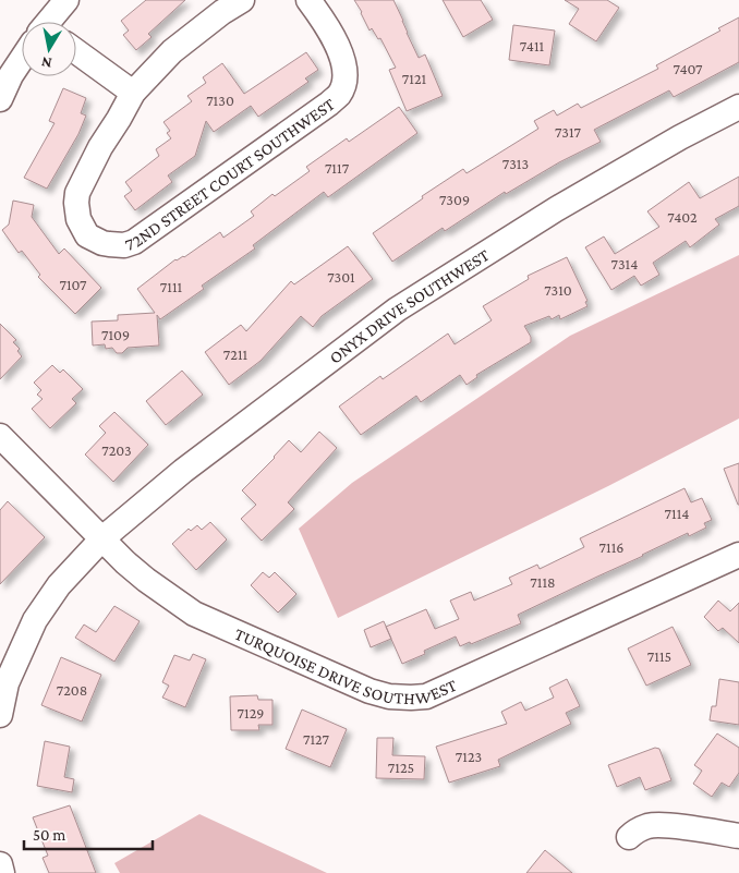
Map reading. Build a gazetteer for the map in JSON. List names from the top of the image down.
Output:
{
  "streets": {
    "street": ["72ND STREET COURT SOUTHWEST", "ONYX DRIVE SOUTHWEST", "TURQUOISE DRIVE SOUTHWEST"]
  },
  "crossings": [
    ["ONYX DRIVE SOUTHWEST", "TURQUOISE DRIVE SOUTHWEST"]
  ],
  "house_numbers": [
    "7411",
    "7407",
    "7121",
    "7130",
    "7317",
    "7313",
    "7117",
    "7309",
    "7402",
    "7314",
    "7301",
    "7107",
    "7111",
    "7310",
    "7109",
    "7211",
    "7203",
    "7114",
    "7116",
    "7118",
    "7115",
    "7208",
    "7129",
    "7127",
    "7123",
    "7125"
  ],
  "scale_bar": "50 m",
  "north": "bottom"
}
